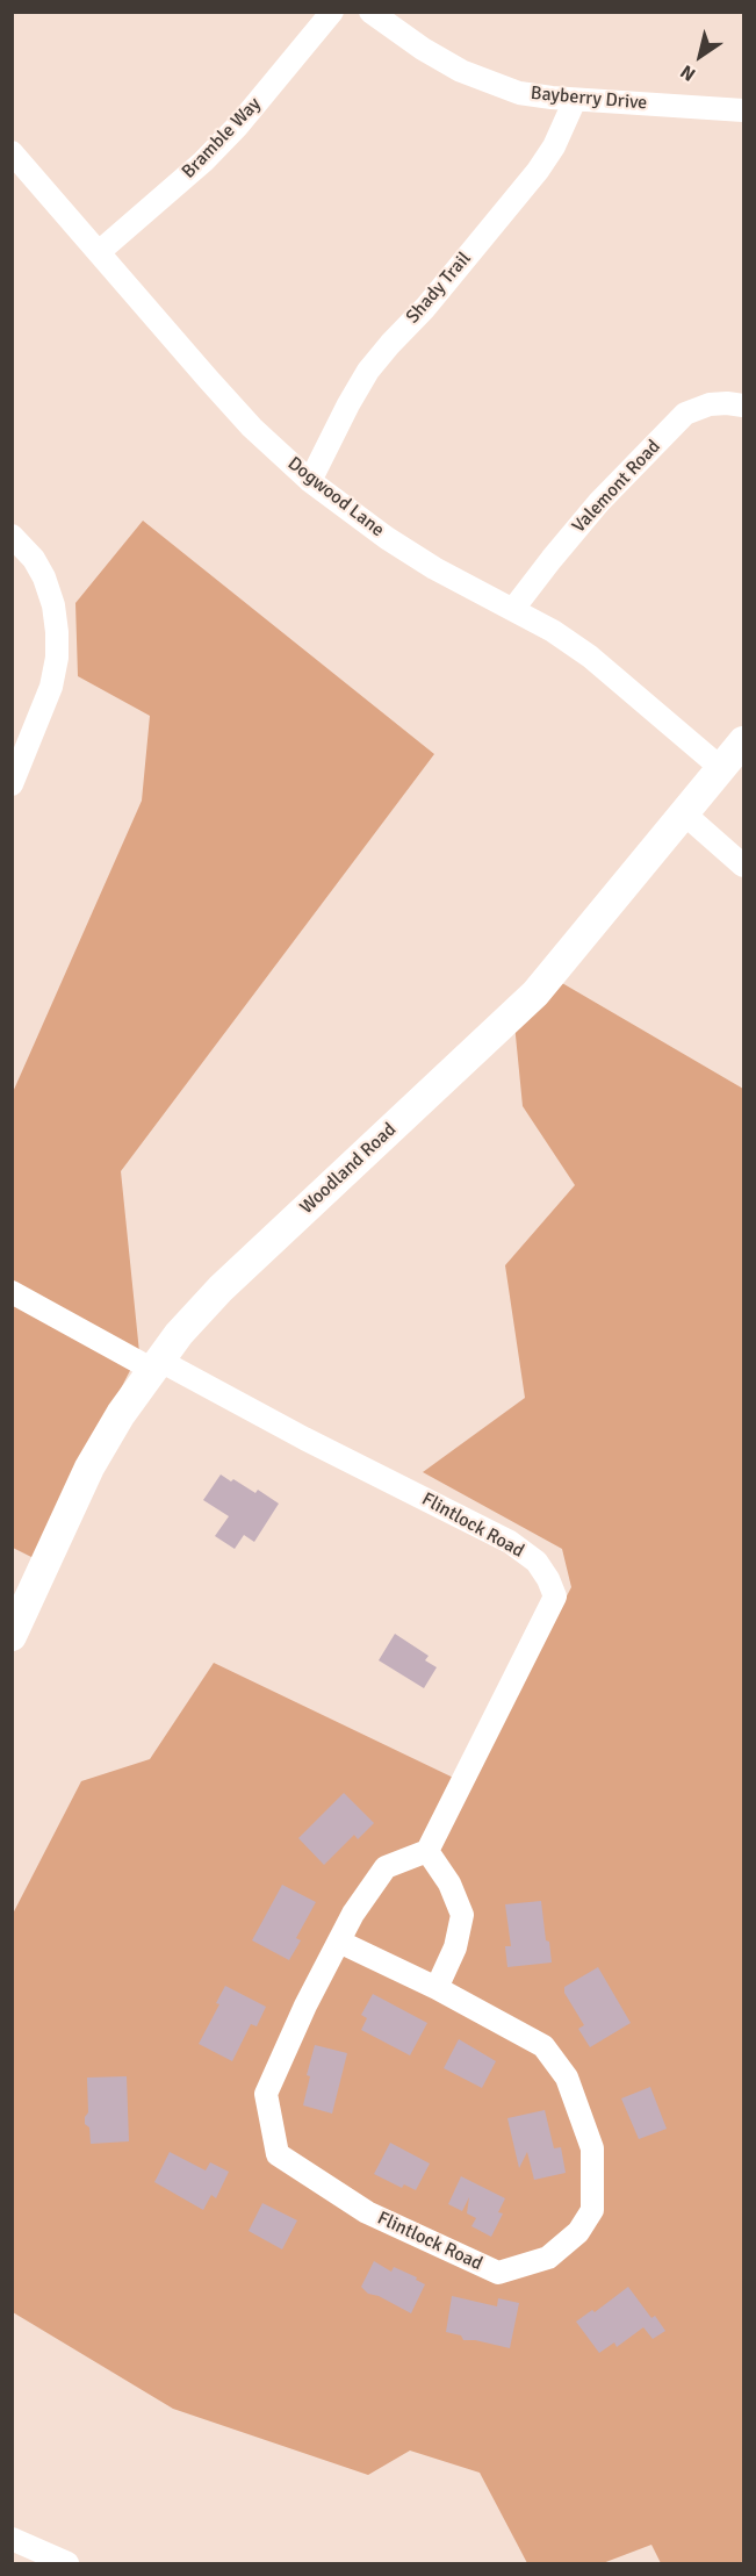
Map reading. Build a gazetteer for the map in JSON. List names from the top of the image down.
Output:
{
  "streets": {
    "street": [
      "Bayberry Drive",
      "Bramble Way",
      "Shady Trail",
      "Valemont Road",
      "Dogwood Lane",
      "Woodland Road",
      "Flintlock Road"
    ]
  },
  "crossings": [
    ["Bayberry Drive", "Shady Trail"],
    ["Bramble Way", "Dogwood Lane"],
    ["Shady Trail", "Dogwood Lane"],
    ["Valemont Road", "Dogwood Lane"],
    ["Dogwood Lane", "Woodland Road"],
    ["Woodland Road", "Flintlock Road"]
  ],
  "north": "bottom left"
}
